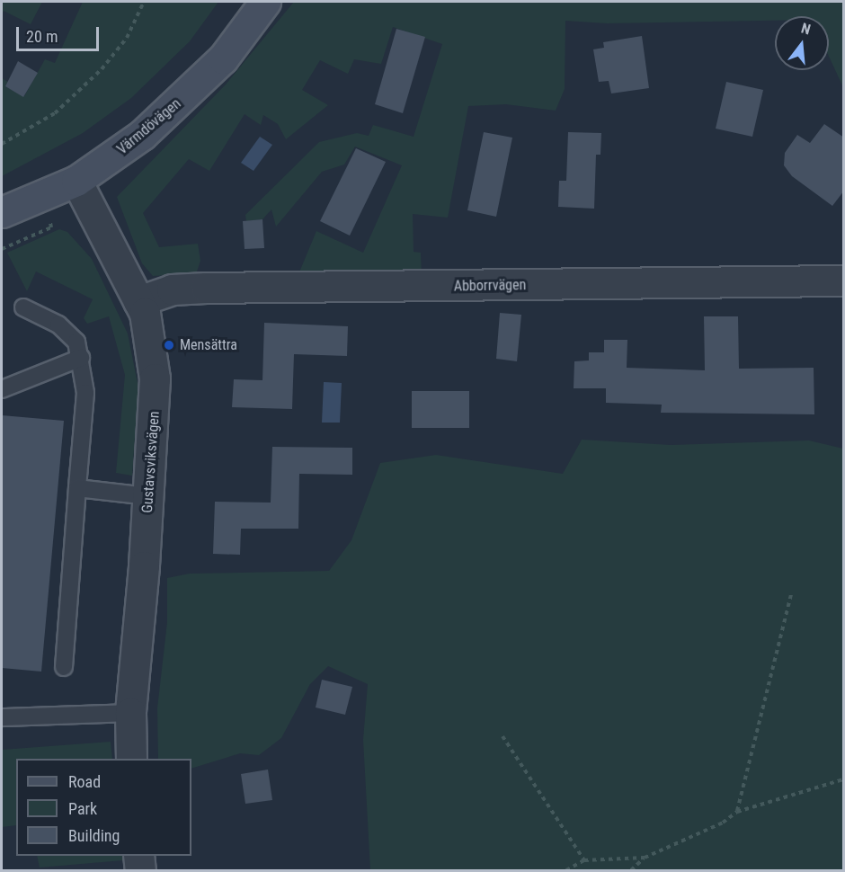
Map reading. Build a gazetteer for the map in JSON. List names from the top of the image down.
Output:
{
  "streets": {
    "main road": ["Värmdövägen"],
    "street": ["Abborrvägen", "Gustavsviksvägen"]
  },
  "crossings": [
    ["Värmdövägen", "Gustavsviksvägen"],
    ["Abborrvägen", "Gustavsviksvägen"]
  ],
  "places": ["Mensättra"],
  "legend": ["Road", "Park", "Building"],
  "scale_bar": "20 m",
  "north": "top"
}
